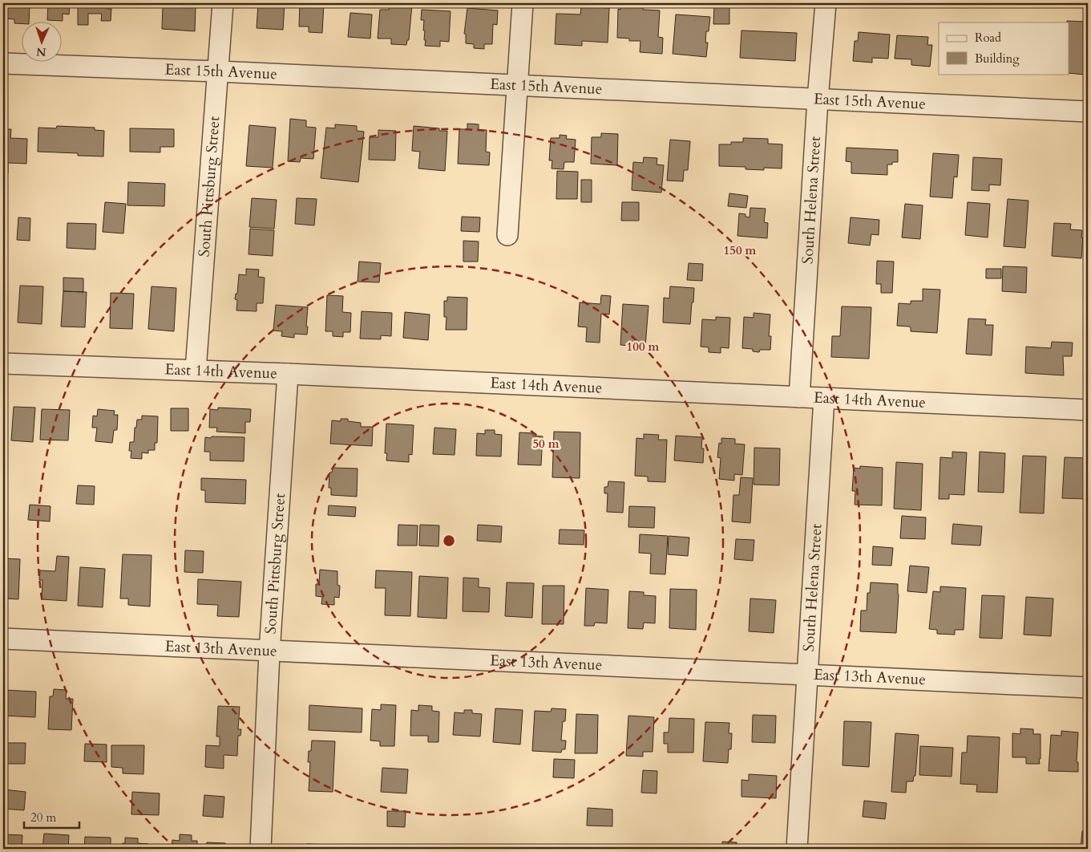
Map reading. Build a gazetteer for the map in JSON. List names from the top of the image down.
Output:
{
  "streets": {
    "street": [
      "East 15th Avenue",
      "South Pittsburg Street",
      "South Helena Street",
      "East 14th Avenue",
      "East 13th Avenue"
    ]
  },
  "crossings": [
    ["East 15th Avenue", "South Pittsburg Street"],
    ["East 15th Avenue", "South Helena Street"],
    ["South Pittsburg Street", "East 14th Avenue"],
    ["South Pittsburg Street", "East 13th Avenue"],
    ["South Helena Street", "East 14th Avenue"],
    ["South Helena Street", "East 13th Avenue"]
  ],
  "legend": ["Road", "Building"],
  "scale_bar": "20 m",
  "north": "bottom",
  "rings": ["150 m", "100 m", "50 m"]
}
